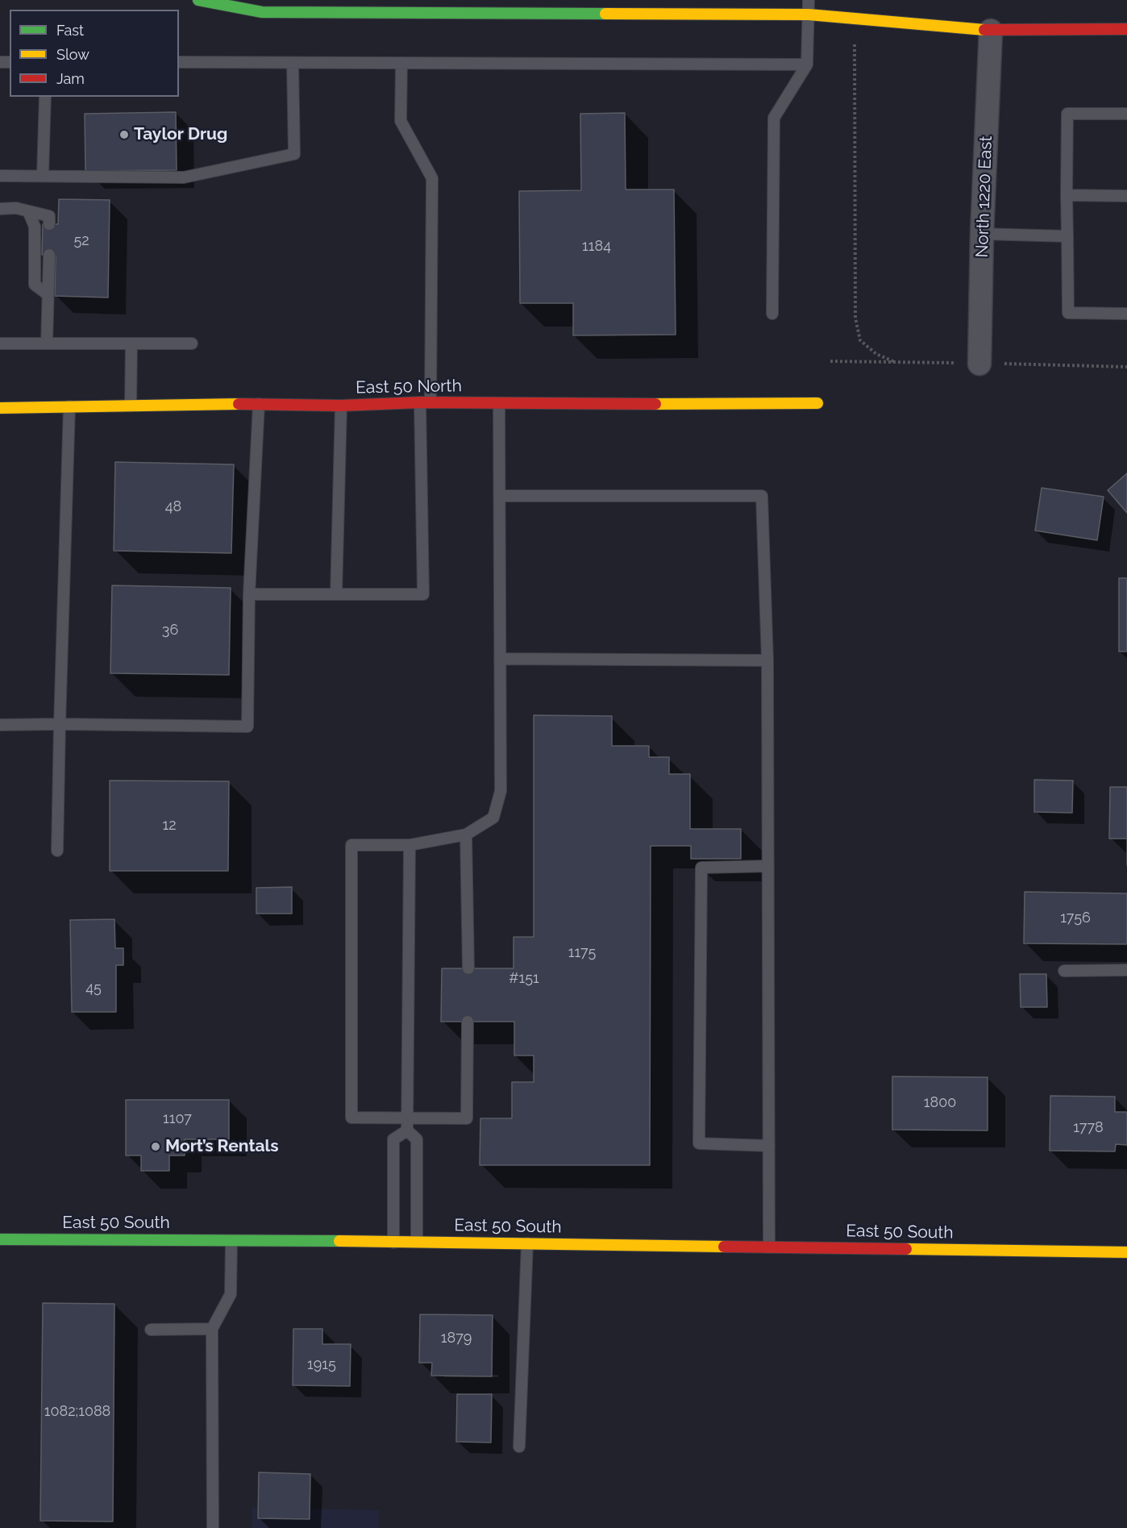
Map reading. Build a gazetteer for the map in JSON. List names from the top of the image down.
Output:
{
  "streets": {
    "street": ["North 1220 East", "East 50 North", "East 50 South"]
  },
  "places": ["Taylor Drug", "Mort’s Rentals"],
  "house_numbers": [
    "52",
    "1184",
    "48",
    "36",
    "12",
    "1756",
    "1175",
    "#151",
    "45",
    "1800",
    "1107",
    "1778",
    "1879",
    "1915",
    "1082;1088"
  ],
  "legend": ["Fast", "Slow", "Jam"]
}
